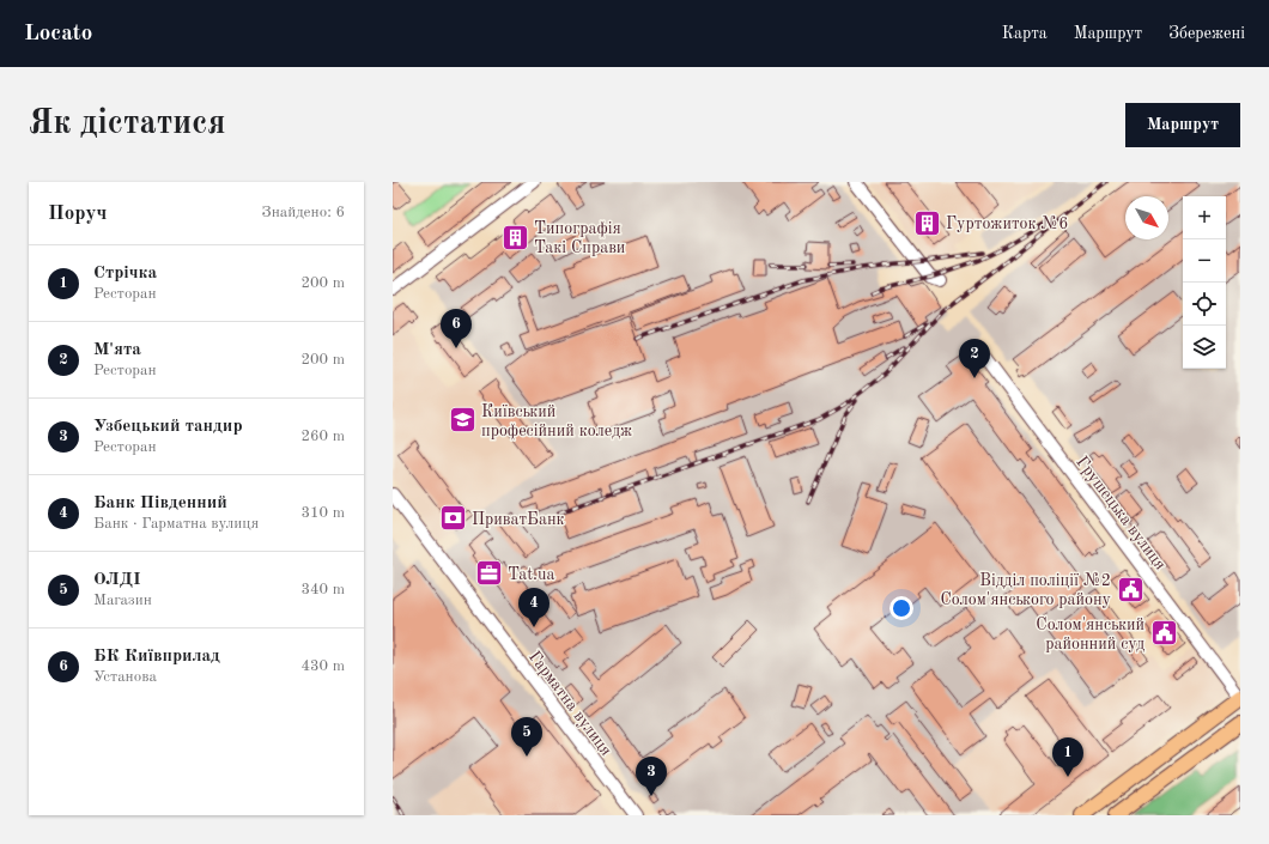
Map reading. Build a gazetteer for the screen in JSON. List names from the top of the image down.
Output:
{
  "streets": {
    "street": ["Грушецька вулиця", "Гарматна вулиця"]
  },
  "places": {
    "building": ["Гуртожиток №6", "Типографія Такі Справи"],
    "school or university": ["Київський професійний коледж"],
    "bank": ["ПриватБанк"],
    "office": ["Tat.ua"],
    "public building": ["Відділ поліції №2 Солом'янського району", "Солом'янський районний суд"]
  },
  "north": "bottom right",
  "page": {
    "header": "Locato",
    "nav": ["Карта", "Маршрут", "Збережені"],
    "buttons": "Маршрут",
    "title": "Як дістатися",
    "heading": ["Поруч", "Знайдено: 6"],
    "map_buttons": ["+", "−"],
    "list": [
      {
        "mark": "1",
        "name": "Стрічка",
        "note": "Ресторан",
        "value": "200 m"
      },
      {
        "mark": "2",
        "name": "М'ята",
        "note": "Ресторан",
        "value": "200 m"
      },
      {
        "mark": "3",
        "name": "Узбецький тандир",
        "note": "Ресторан",
        "value": "260 m"
      },
      {
        "mark": "4",
        "name": "Банк Південний",
        "note": "Банк · Гарматна вулиця",
        "value": "310 m"
      },
      {
        "mark": "5",
        "name": "ОЛДІ",
        "note": "Магазин",
        "value": "340 m"
      },
      {
        "mark": "6",
        "name": "БК Київприлад",
        "note": "Установа",
        "value": "430 m"
      }
    ],
    "pins": [
      "6",
      "2",
      "4",
      "5",
      "1",
      "3"
    ]
  }
}
